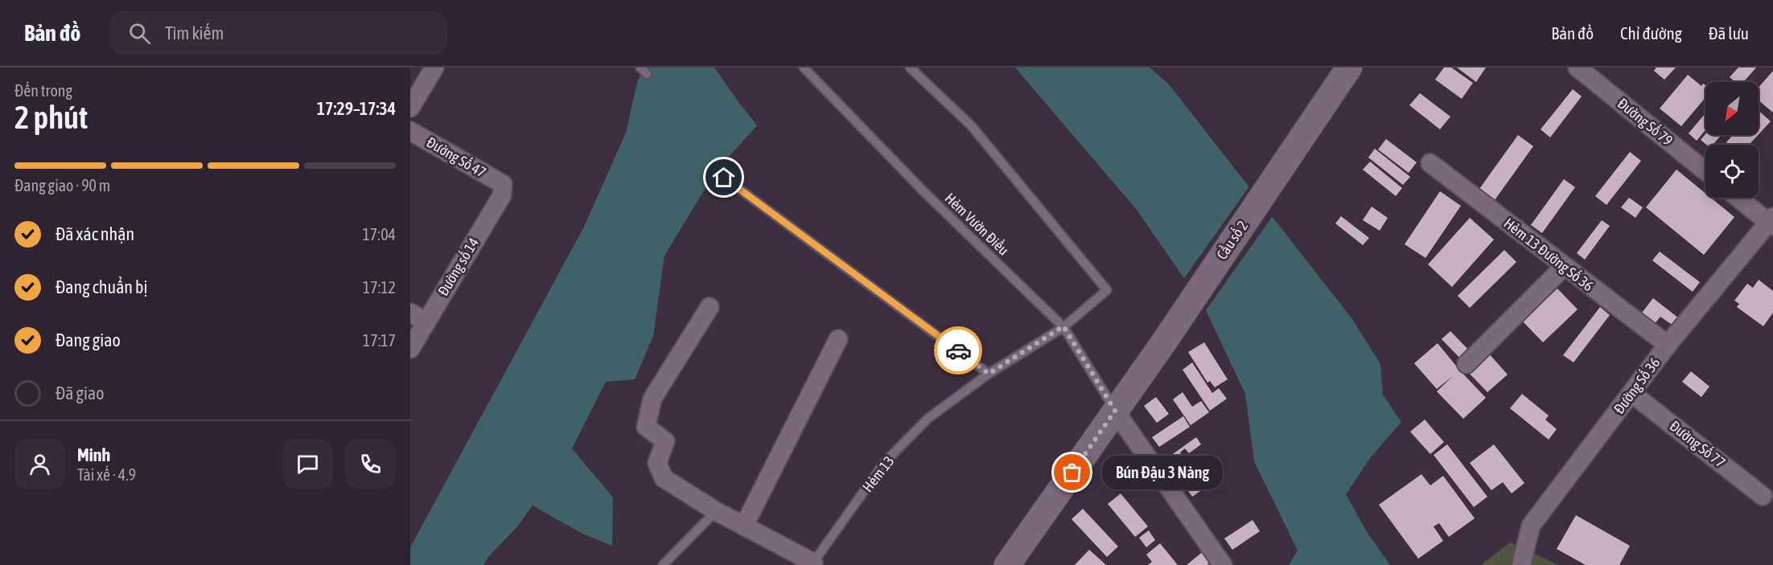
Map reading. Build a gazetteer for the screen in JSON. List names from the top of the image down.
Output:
{
  "streets": {
    "street": [
      "Đường Số 79",
      "Đường Số 47",
      "Cầu số 2",
      "Hẻm 13 Đường Số 36",
      "Đường số 14",
      "Đường Số 36",
      "Đường Số 77",
      "Hẻm 13"
    ],
    "lane": ["Hẻm Vườn Điều"]
  },
  "crossings": [
    ["Đường Số 47", "Đường số 14"],
    ["Hẻm Vườn Điều", "Cầu số 2"],
    ["Hẻm Vườn Điều", "Hẻm 13"],
    ["Hẻm 13 Đường Số 36", "Đường Số 36"],
    ["Đường Số 36", "Đường Số 77"]
  ],
  "places": ["Bún Đậu 3 Nàng"],
  "north": "bottom left",
  "page": {
    "header": "Bản đồ",
    "search": "Tìm kiếm",
    "nav": ["Bản đồ", "Chỉ đường", "Đã lưu"],
    "heading": ["2 phút", "Đến trong", "17:29–17:34"],
    "panel": ["Minh", "Tài xế · 4.9"],
    "bar": "Đang giao · 90 m",
    "list": [
      ["Đã xác nhận", "17:04"],
      ["Đang chuẩn bị", "17:12"],
      ["Đang giao", "17:17"],
      "Đã giao"
    ],
    "bubble": "Bún Đậu 3 Nàng"
  }
}
